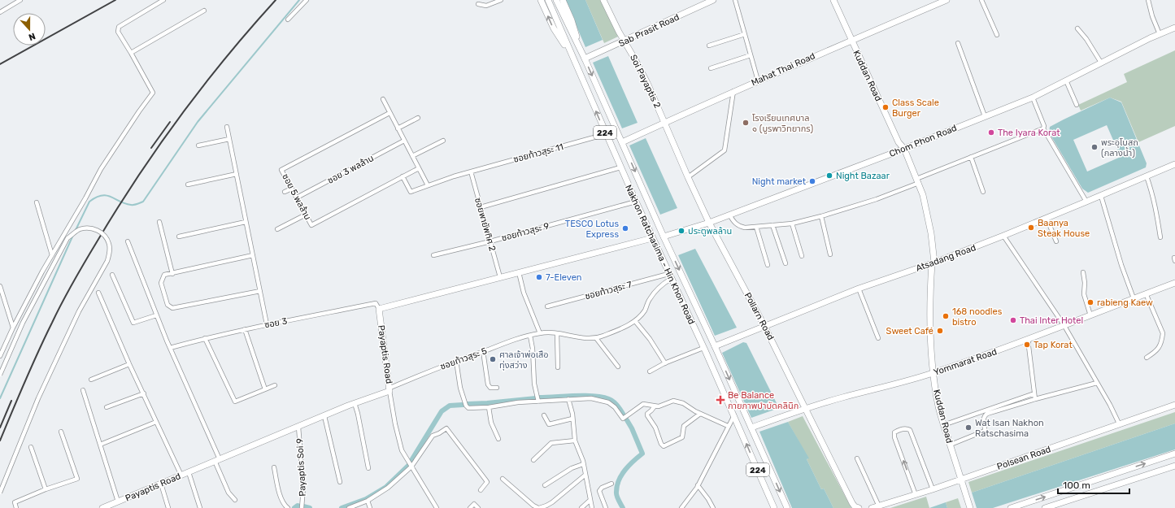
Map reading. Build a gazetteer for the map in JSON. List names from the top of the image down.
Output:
{
  "streets": {
    "street": [
      "Sab Prasit Road",
      "Mahat Thai Road",
      "Kuddan Road",
      "Soi Payaptis 2",
      "224",
      "Chom Phon Road",
      "ซอยท้าวสุระ 11",
      "ซอย 3 พลล้าน",
      "ซอย 5 พลล้าน",
      "ซอยพายัพทิศ 2",
      "ซอยท้าวสุระ 9",
      "Nakhon Ratchasima - Hin Khon Road",
      "Atsadang Road",
      "ซอยท้าวสุระ 7",
      "Pollarn Road",
      "ซอย 3",
      "Payaptis Road",
      "ซอยท้าวสุระ 5",
      "Yommarat Road",
      "Polsean Road",
      "Payaptis Soi 9"
    ]
  },
  "crossings": [
    ["Sab Prasit Road", "Soi Payaptis 2"],
    ["Mahat Thai Road", "Kuddan Road"],
    ["Mahat Thai Road", "Soi Payaptis 2"],
    ["Mahat Thai Road", "Pollarn Road"],
    ["Kuddan Road", "Chom Phon Road"],
    ["Kuddan Road", "Atsadang Road"],
    ["Kuddan Road", "Yommarat Road"],
    ["Kuddan Road", "Polsean Road"],
    ["Soi Payaptis 2", "Pollarn Road"],
    ["Chom Phon Road", "Nakhon Ratchasima - Hin Khon Road"],
    ["Chom Phon Road", "Pollarn Road"],
    ["ซอยท้าวสุระ 11", "ซอย 5 พลล้าน"],
    ["ซอยท้าวสุระ 11", "ซอยพายัพทิศ 2"],
    ["ซอยท้าวสุระ 11", "Nakhon Ratchasima - Hin Khon Road"],
    ["ซอย 3 พลล้าน", "ซอย 5 พลล้าน"],
    ["ซอยพายัพทิศ 2", "ซอยท้าวสุระ 9"],
    ["ซอยท้าวสุระ 9", "Nakhon Ratchasima - Hin Khon Road"],
    ["Nakhon Ratchasima - Hin Khon Road", "Atsadang Road"],
    ["Nakhon Ratchasima - Hin Khon Road", "ซอยท้าวสุระ 7"],
    ["Nakhon Ratchasima - Hin Khon Road", "ซอยท้าวสุระ 5"],
    ["Nakhon Ratchasima - Hin Khon Road", "Yommarat Road"],
    ["Atsadang Road", "Pollarn Road"],
    ["ซอยท้าวสุระ 7", "ซอยท้าวสุระ 5"],
    ["Pollarn Road", "Yommarat Road"],
    ["ซอย 3", "Payaptis Road"],
    ["Payaptis Road", "ซอยท้าวสุระ 5"],
    ["Payaptis Road", "Payaptis Soi 9"]
  ],
  "places": {
    "other": [
      "Class Scale Burger",
      "โรงเรียนเทศบาล ๑ (บูรพาวิทยากร)",
      "The Iyara Korat",
      "พระอุโบสถ (กลางน้ำ)",
      "Night Bazaar",
      "Night market",
      "Baanya Steak House",
      "TESCO Lotus Express",
      "ประตูพลล้าน",
      "7-Eleven",
      "rabieng Kaew",
      "168 noodles bistro",
      "Thai Inter Hotel",
      "Sweet Café",
      "Tap Korat",
      "ศาลเจ้าพ่อเสือ ทุ่งสว่าง",
      "Wat Isan Nakhon Ratschasima"
    ],
    "health": ["Be Balance กายภาพบำบัดคลินิก"]
  },
  "scale_bar": "100 m",
  "north": "bottom"
}
